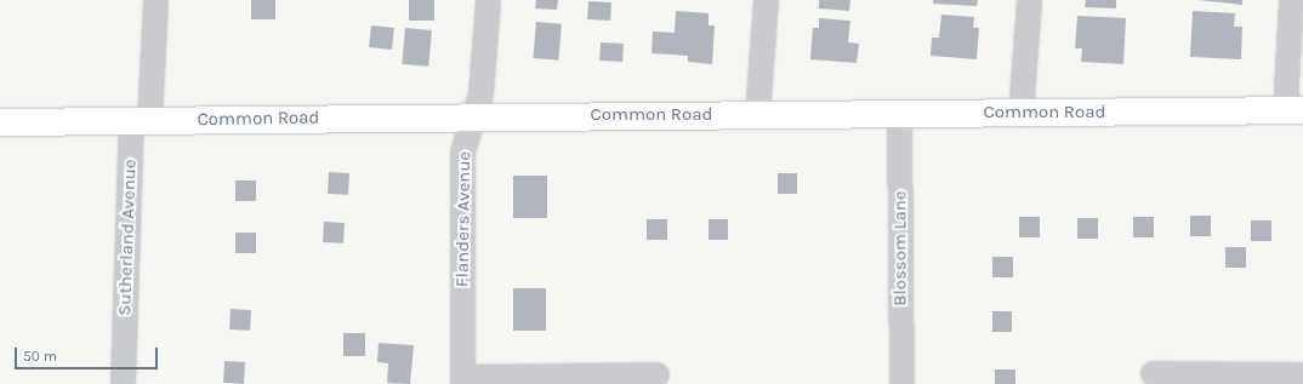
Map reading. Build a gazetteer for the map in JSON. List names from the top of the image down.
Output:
{
  "streets": {
    "street": [
      "Common Road",
      "Flanders Avenue",
      "Sutherland Avenue",
      "Blossom Lane"
    ]
  },
  "crossings": [
    ["Common Road", "Flanders Avenue"],
    ["Common Road", "Sutherland Avenue"],
    ["Common Road", "Blossom Lane"]
  ],
  "scale_bar": "50 m"
}
